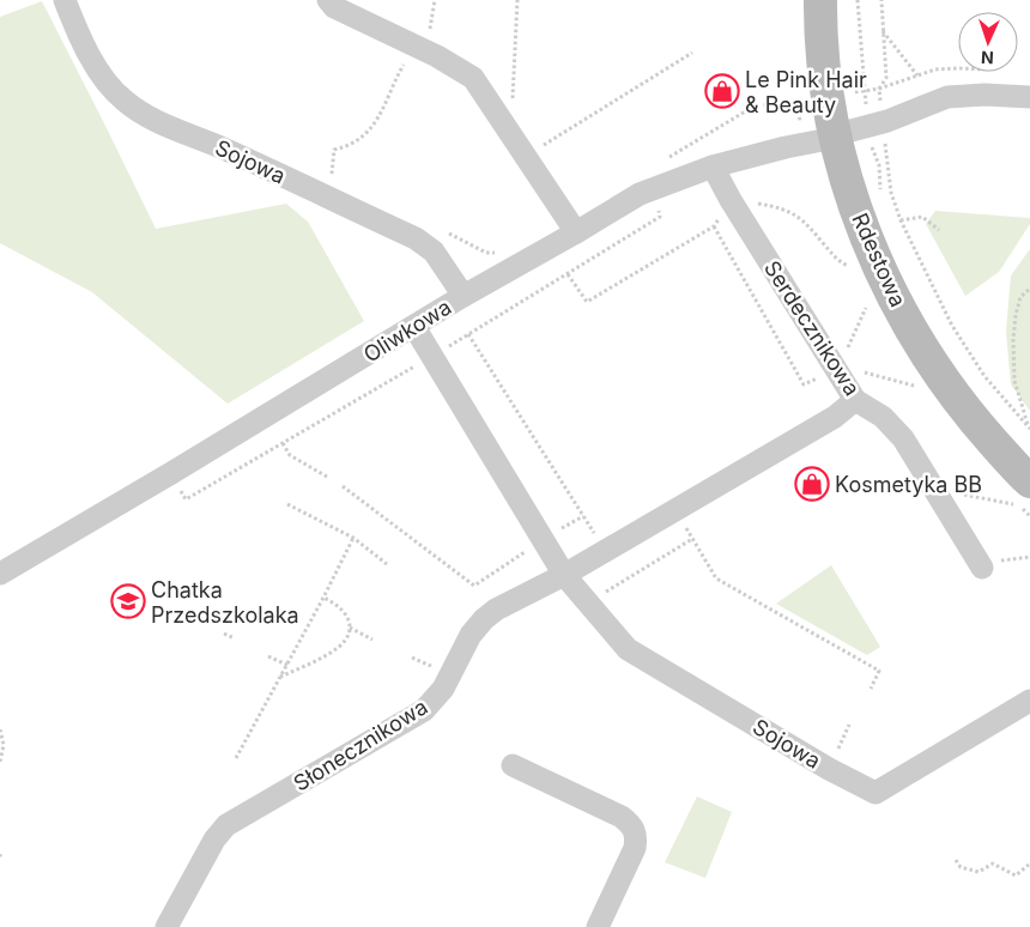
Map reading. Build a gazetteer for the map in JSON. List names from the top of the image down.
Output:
{
  "streets": {
    "street": [
      "Sojowa",
      "Rdestowa",
      "Serdecznikowa",
      "Oliwkowa",
      "Słonecznikowa"
    ]
  },
  "crossings": [
    ["Sojowa", "Oliwkowa"],
    ["Sojowa", "Słonecznikowa"],
    ["Rdestowa", "Oliwkowa"],
    ["Serdecznikowa", "Oliwkowa"]
  ],
  "places": {
    "shop": ["Le Pink Hair & Beauty", "Kosmetyka BB"],
    "school or university": ["Chatka Przedszkolaka"]
  },
  "north": "bottom"
}
